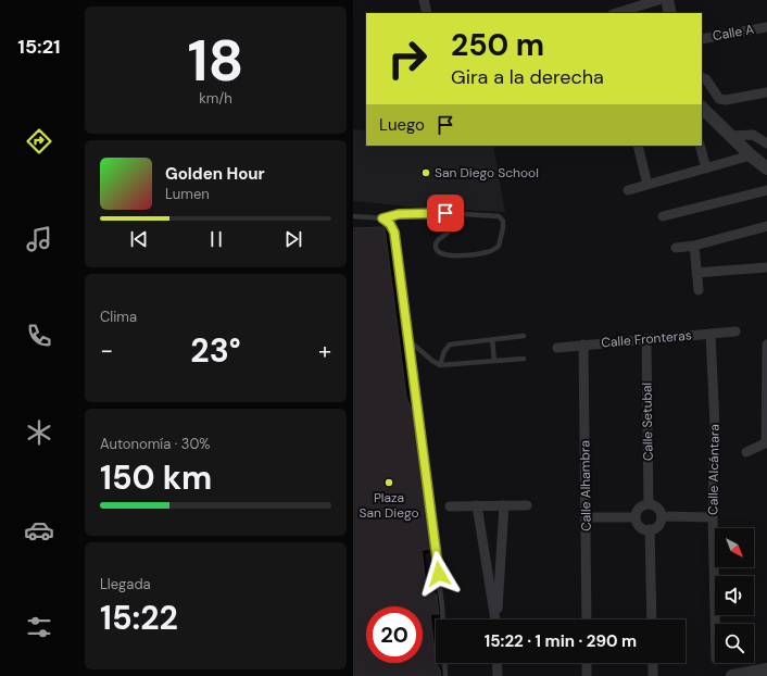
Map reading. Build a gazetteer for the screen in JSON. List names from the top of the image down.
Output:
{
  "streets": {
    "street": [
      "Calle A",
      "Calle Fronteras",
      "Calle Setubal",
      "Calle Alcántara",
      "Calle Alhambra"
    ]
  },
  "crossings": [
    ["Calle Fronteras", "Calle Setubal"],
    ["Calle Fronteras", "Calle Alcántara"],
    ["Calle Fronteras", "Calle Alhambra"]
  ],
  "places": ["San Diego School", "Plaza San Diego"],
  "north": "bottom right",
  "page": {
    "tabs": "15:21",
    "tile": [
      ["18", "km/h"],
      "Clima",
      ["Autonomía · 30%", "150 km"],
      ["Llegada", "15:22"]
    ],
    "turn": ["250 m", "Gira a la derecha"],
    "then": "Luego",
    "song": ["Golden Hour", "Lumen"],
    "heat": ["−", "23°", "+"],
    "limit": "20",
    "trip": "15:22 · 1 min · 290 m"
  }
}
